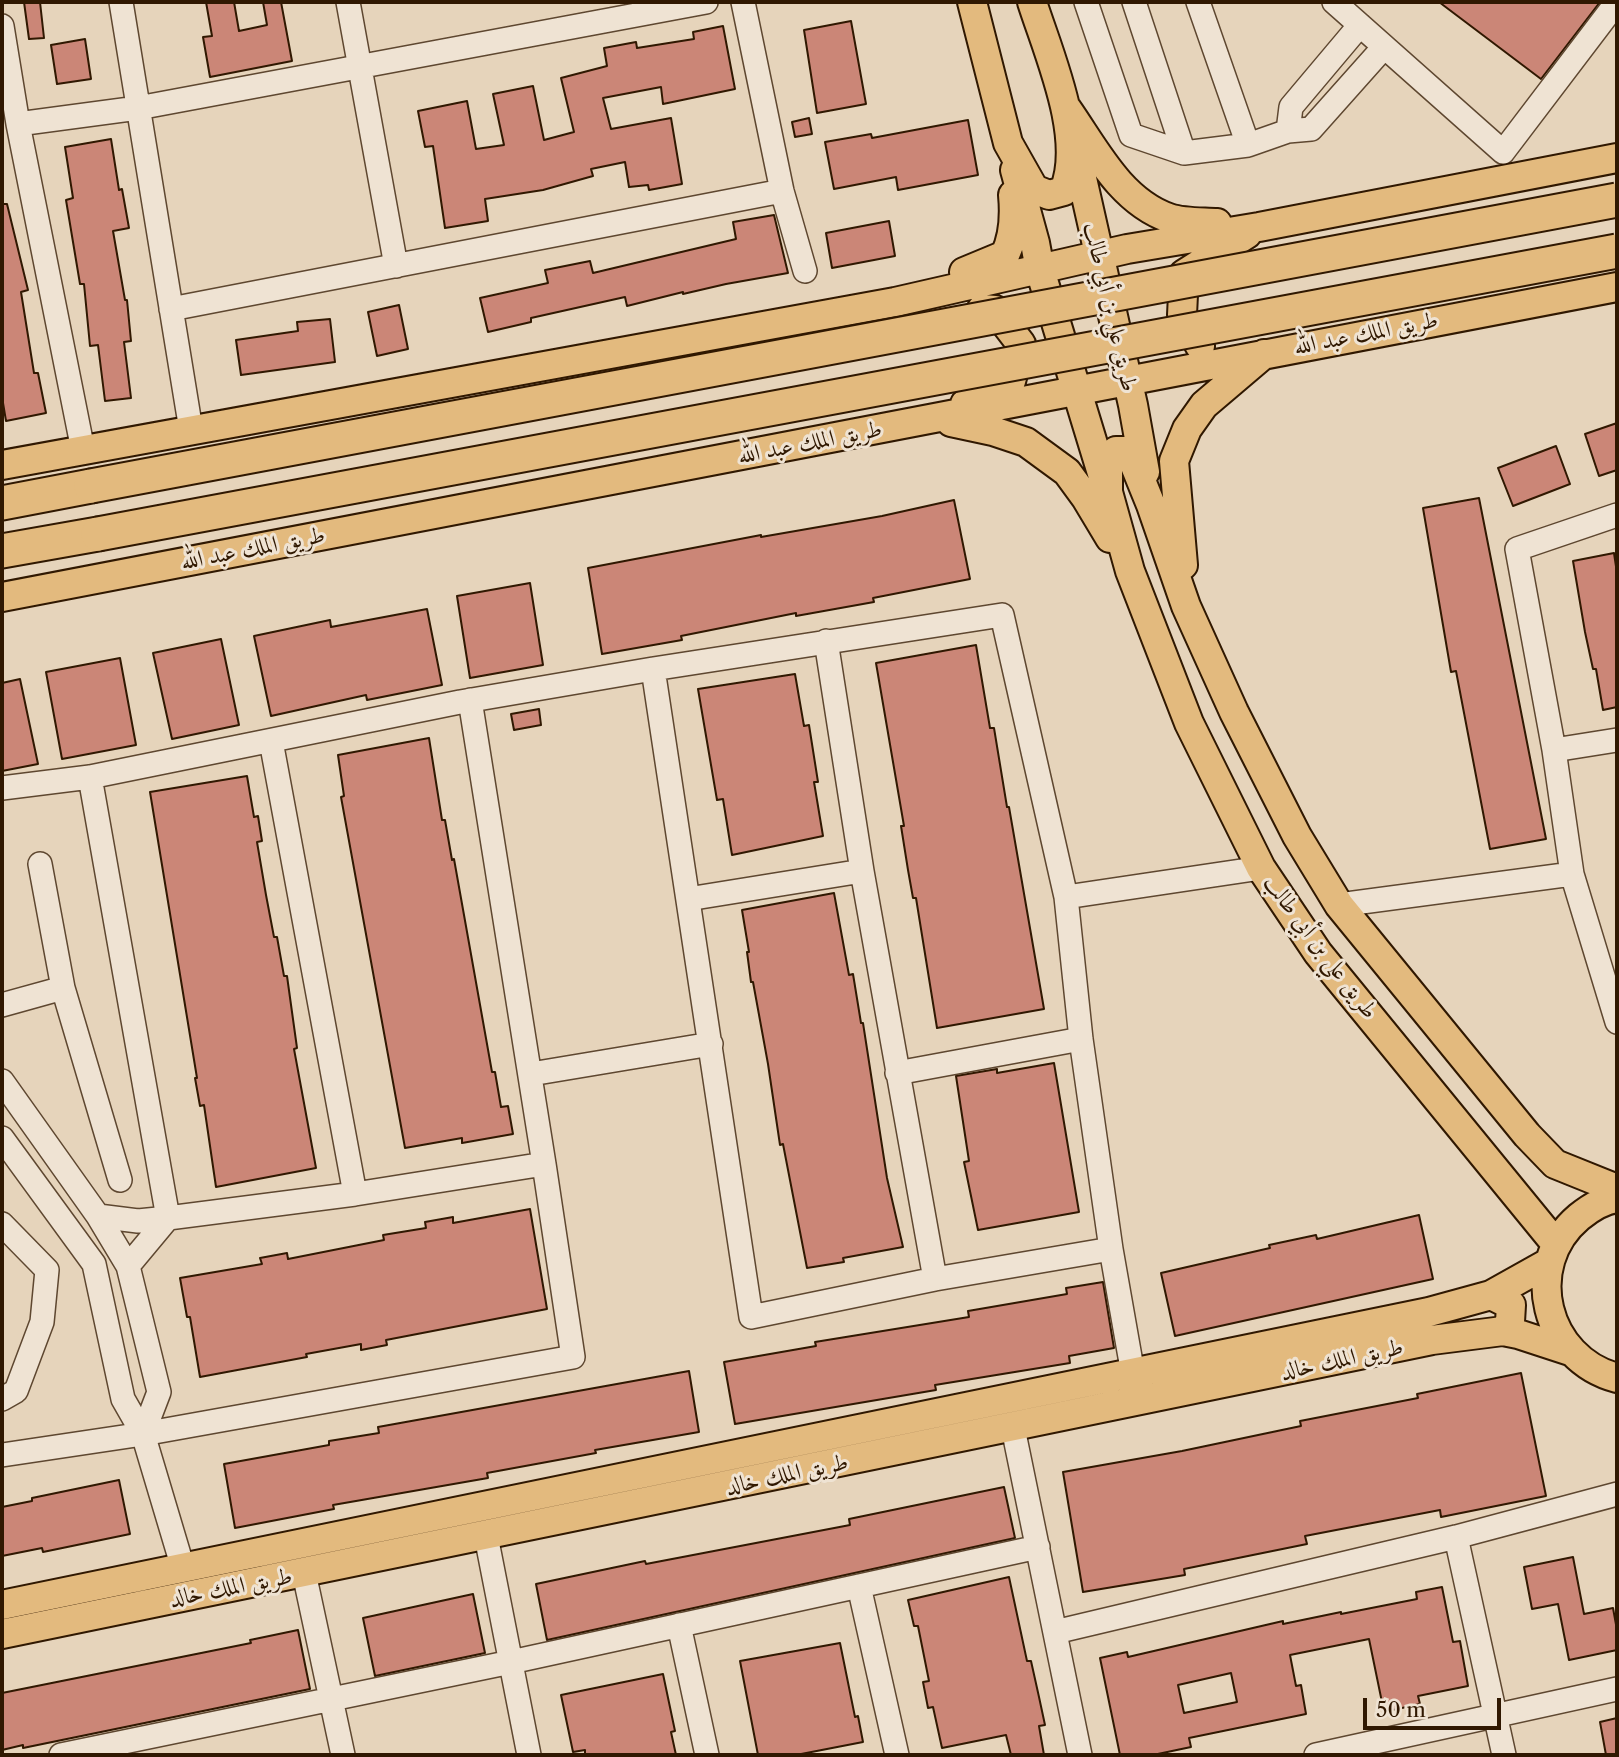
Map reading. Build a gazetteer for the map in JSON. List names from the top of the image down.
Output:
{
  "streets": {
    "highway": ["طريق الملك عبد الله"],
    "main road": ["طريق علي بن أبي طالب", "طريق الملك خالد"]
  },
  "crossings": [
    ["طريق علي بن أبي طالب", "طريق الملك عبد الله"],
    ["طريق علي بن أبي طالب", "طريق الملك خالد"]
  ],
  "scale_bar": "50 m"
}
